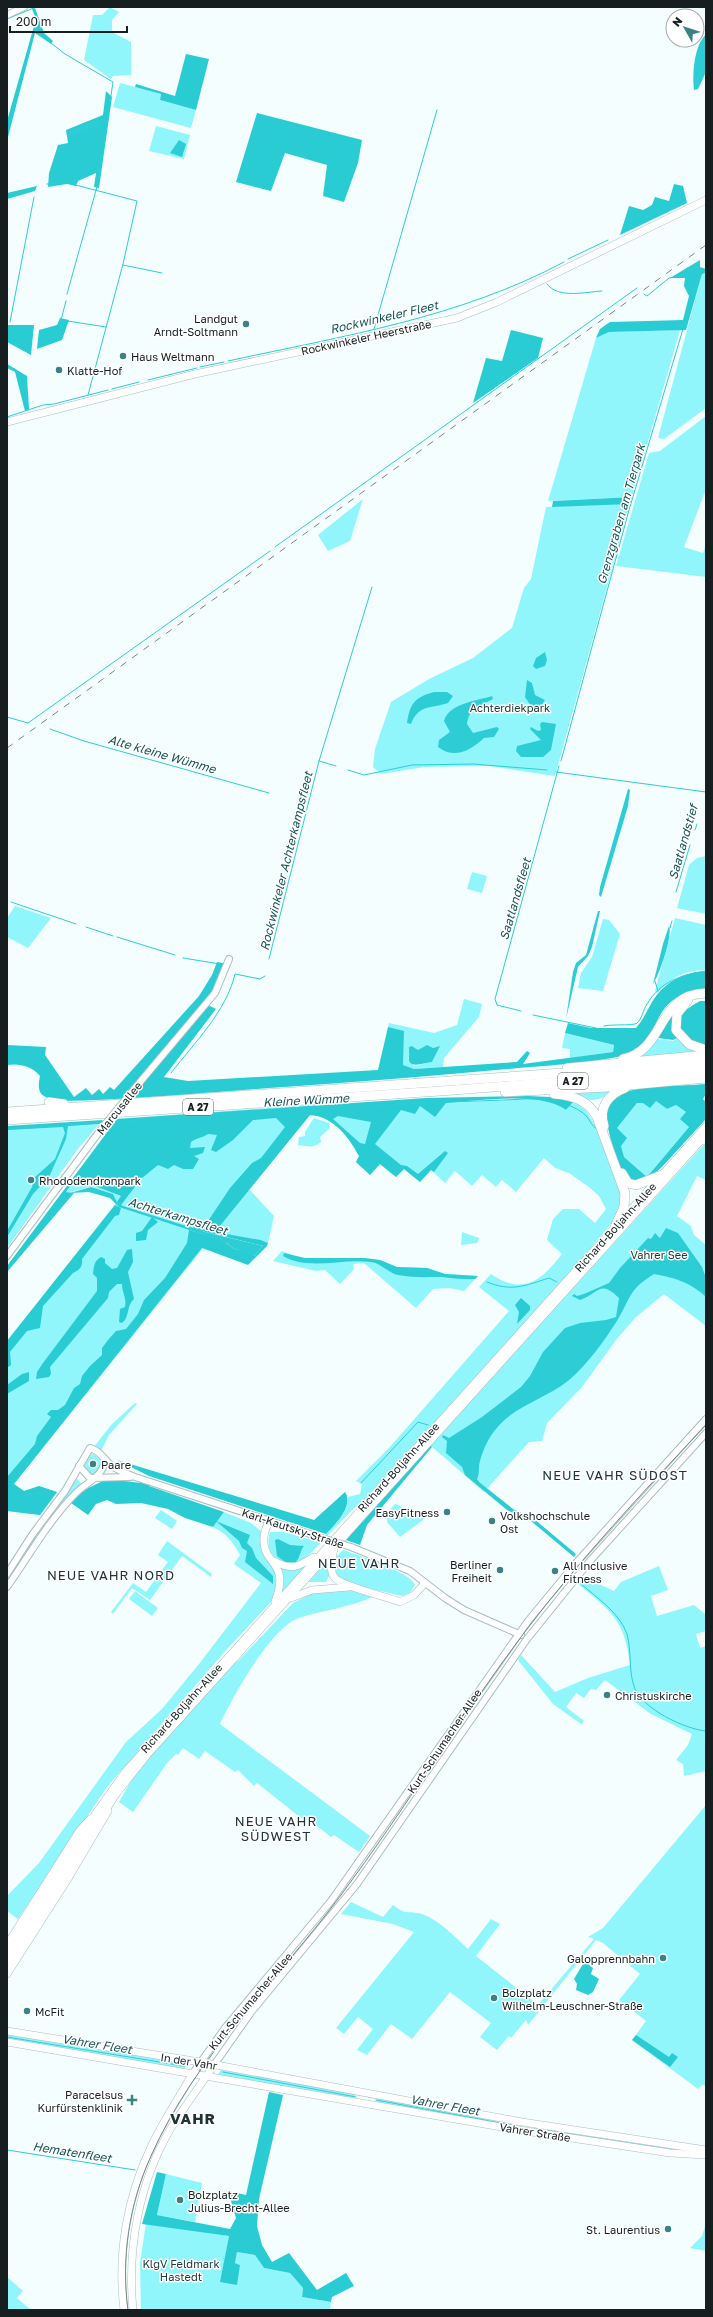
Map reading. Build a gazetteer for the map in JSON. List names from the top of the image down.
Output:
{
  "streets": {
    "highway": ["A 27"],
    "main road": [
      "Rockwinkeler Heerstraße",
      "Richard-Boljahn-Allee",
      "In der Vahr",
      "Vahrer Straße"
    ],
    "street": ["Marcusallee", "Karl-Kautsky-Straße", "Kurt-Schumacher-Allee"]
  },
  "crossings": [
    ["Karl-Kautsky-Straße", "Kurt-Schumacher-Allee"],
    ["Kurt-Schumacher-Allee", "In der Vahr"],
    ["In der Vahr", "Vahrer Straße"]
  ],
  "districts": [
    "NEUE VAHR SÜDOST",
    "NEUE VAHR",
    "NEUE VAHR NORD",
    "NEUE VAHR SÜDWEST",
    "VAHR"
  ],
  "water": [
    "Rockwinkeler Fleet",
    "Grenzgraben am Tierpark",
    "Alte kleine Wümme",
    "Saatlandstief",
    "Rockwinkeler Achterkampsfleet",
    "Saatlandsfleet",
    "Kleine Wümme",
    "Achterkampsfleet",
    "Vahrer Fleet",
    "Hematenfleet"
  ],
  "parks": ["Achterdiekpark", "Vahrer See", "KlgV Feldmark Hastedt"],
  "places": {
    "other": [
      "Landgut Arndt-Soltmann",
      "Haus Weltmann",
      "Klatte-Hof",
      "Rhododendronpark",
      "Paare",
      "EasyFitness",
      "Volkshochschule Ost",
      "Berliner Freiheit",
      "All Inclusive Fitness",
      "Christuskirche",
      "Galopprennbahn",
      "Bolzplatz Wilhelm-Leuschner-Straße",
      "McFit",
      "Bolzplatz Julius-Brecht-Allee",
      "St. Laurentius"
    ],
    "health": ["Paracelsus Kurfürstenklinik"]
  },
  "scale_bar": "200 m",
  "north": "top left"
}
